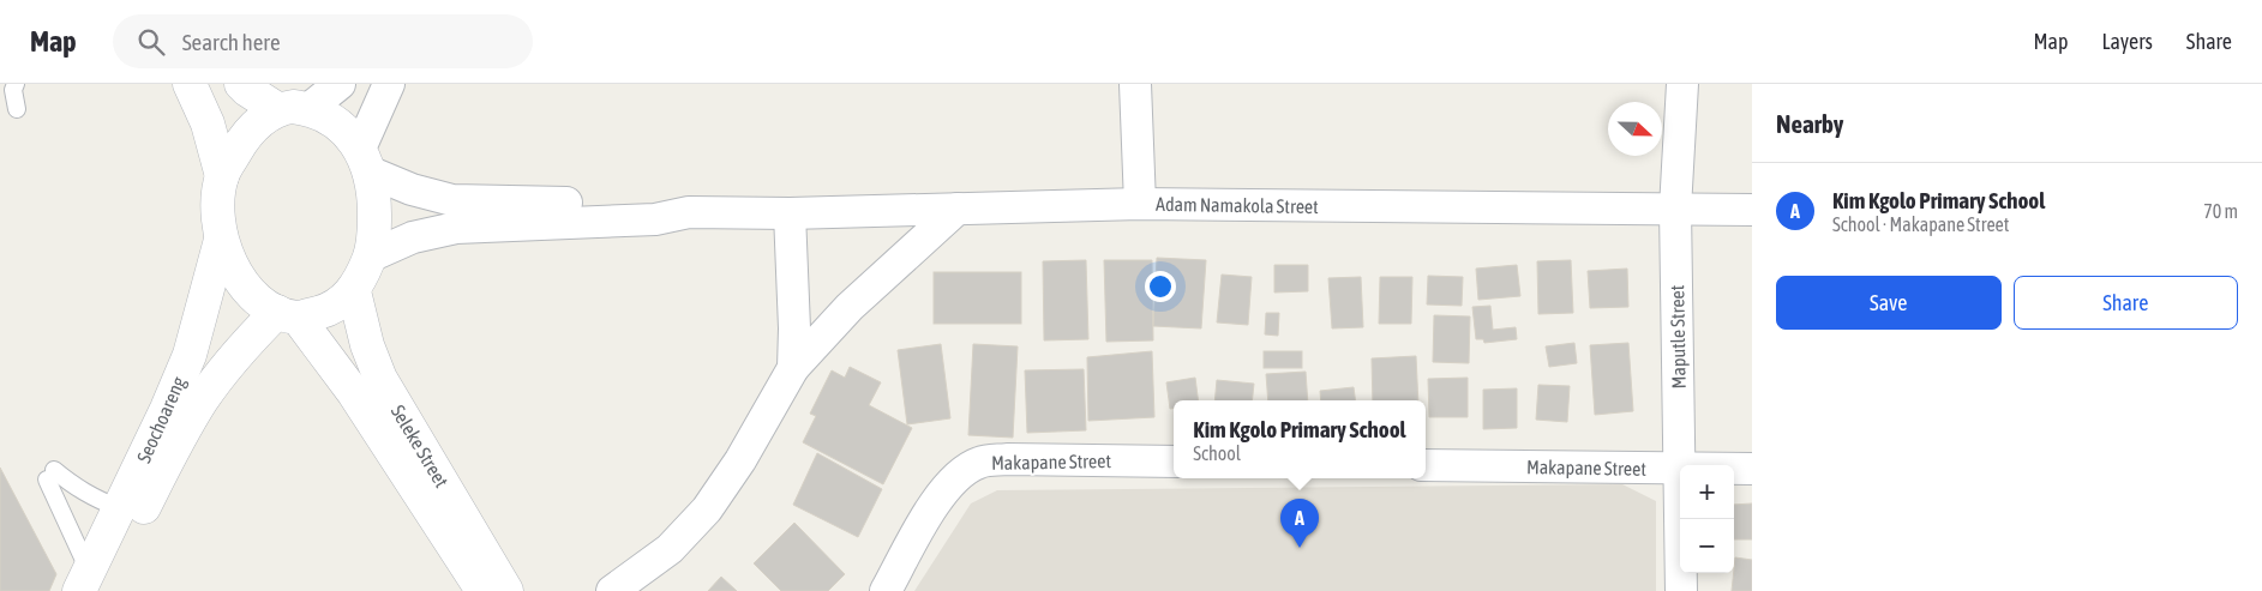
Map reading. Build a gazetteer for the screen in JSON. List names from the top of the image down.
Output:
{
  "streets": {
    "street": [
      "Adam Namakola Street",
      "Maputle Street",
      "Seochoareng",
      "Seleke Street",
      "Makapane Street"
    ]
  },
  "crossings": [
    ["Adam Namakola Street", "Maputle Street"],
    ["Maputle Street", "Makapane Street"],
    ["Seochoareng", "Seleke Street"]
  ],
  "north": "right",
  "page": {
    "header": "Map",
    "search": "Search here",
    "nav": ["Map", "Layers", "Share"],
    "heading": "Nearby",
    "list": [
      {
        "mark": "A",
        "name": "Kim Kgolo Primary School",
        "note": "School · Makapane Street",
        "value": "70 m"
      }
    ],
    "buttons": ["Save", "Share"],
    "popup": ["Kim Kgolo Primary School", "School"],
    "map_buttons": ["+", "−"],
    "pins": "A"
  }
}
